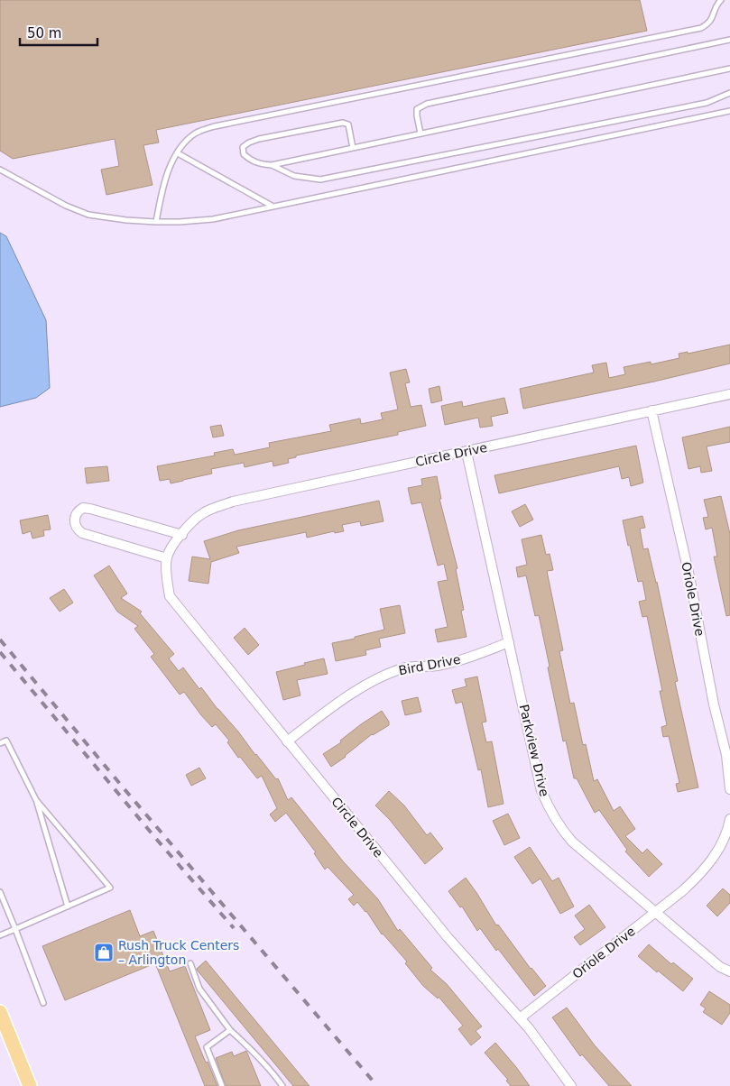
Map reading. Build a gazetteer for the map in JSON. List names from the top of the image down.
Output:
{
  "streets": {
    "street": [
      "Circle Drive",
      "Oriole Drive",
      "Bird Drive",
      "Parkview Drive"
    ]
  },
  "crossings": [
    ["Circle Drive", "Oriole Drive"],
    ["Circle Drive", "Bird Drive"],
    ["Circle Drive", "Parkview Drive"],
    ["Oriole Drive", "Parkview Drive"],
    ["Bird Drive", "Parkview Drive"]
  ],
  "places": {
    "shop": ["Rush Truck Centers – Arlington"]
  },
  "scale_bar": "50 m"
}
